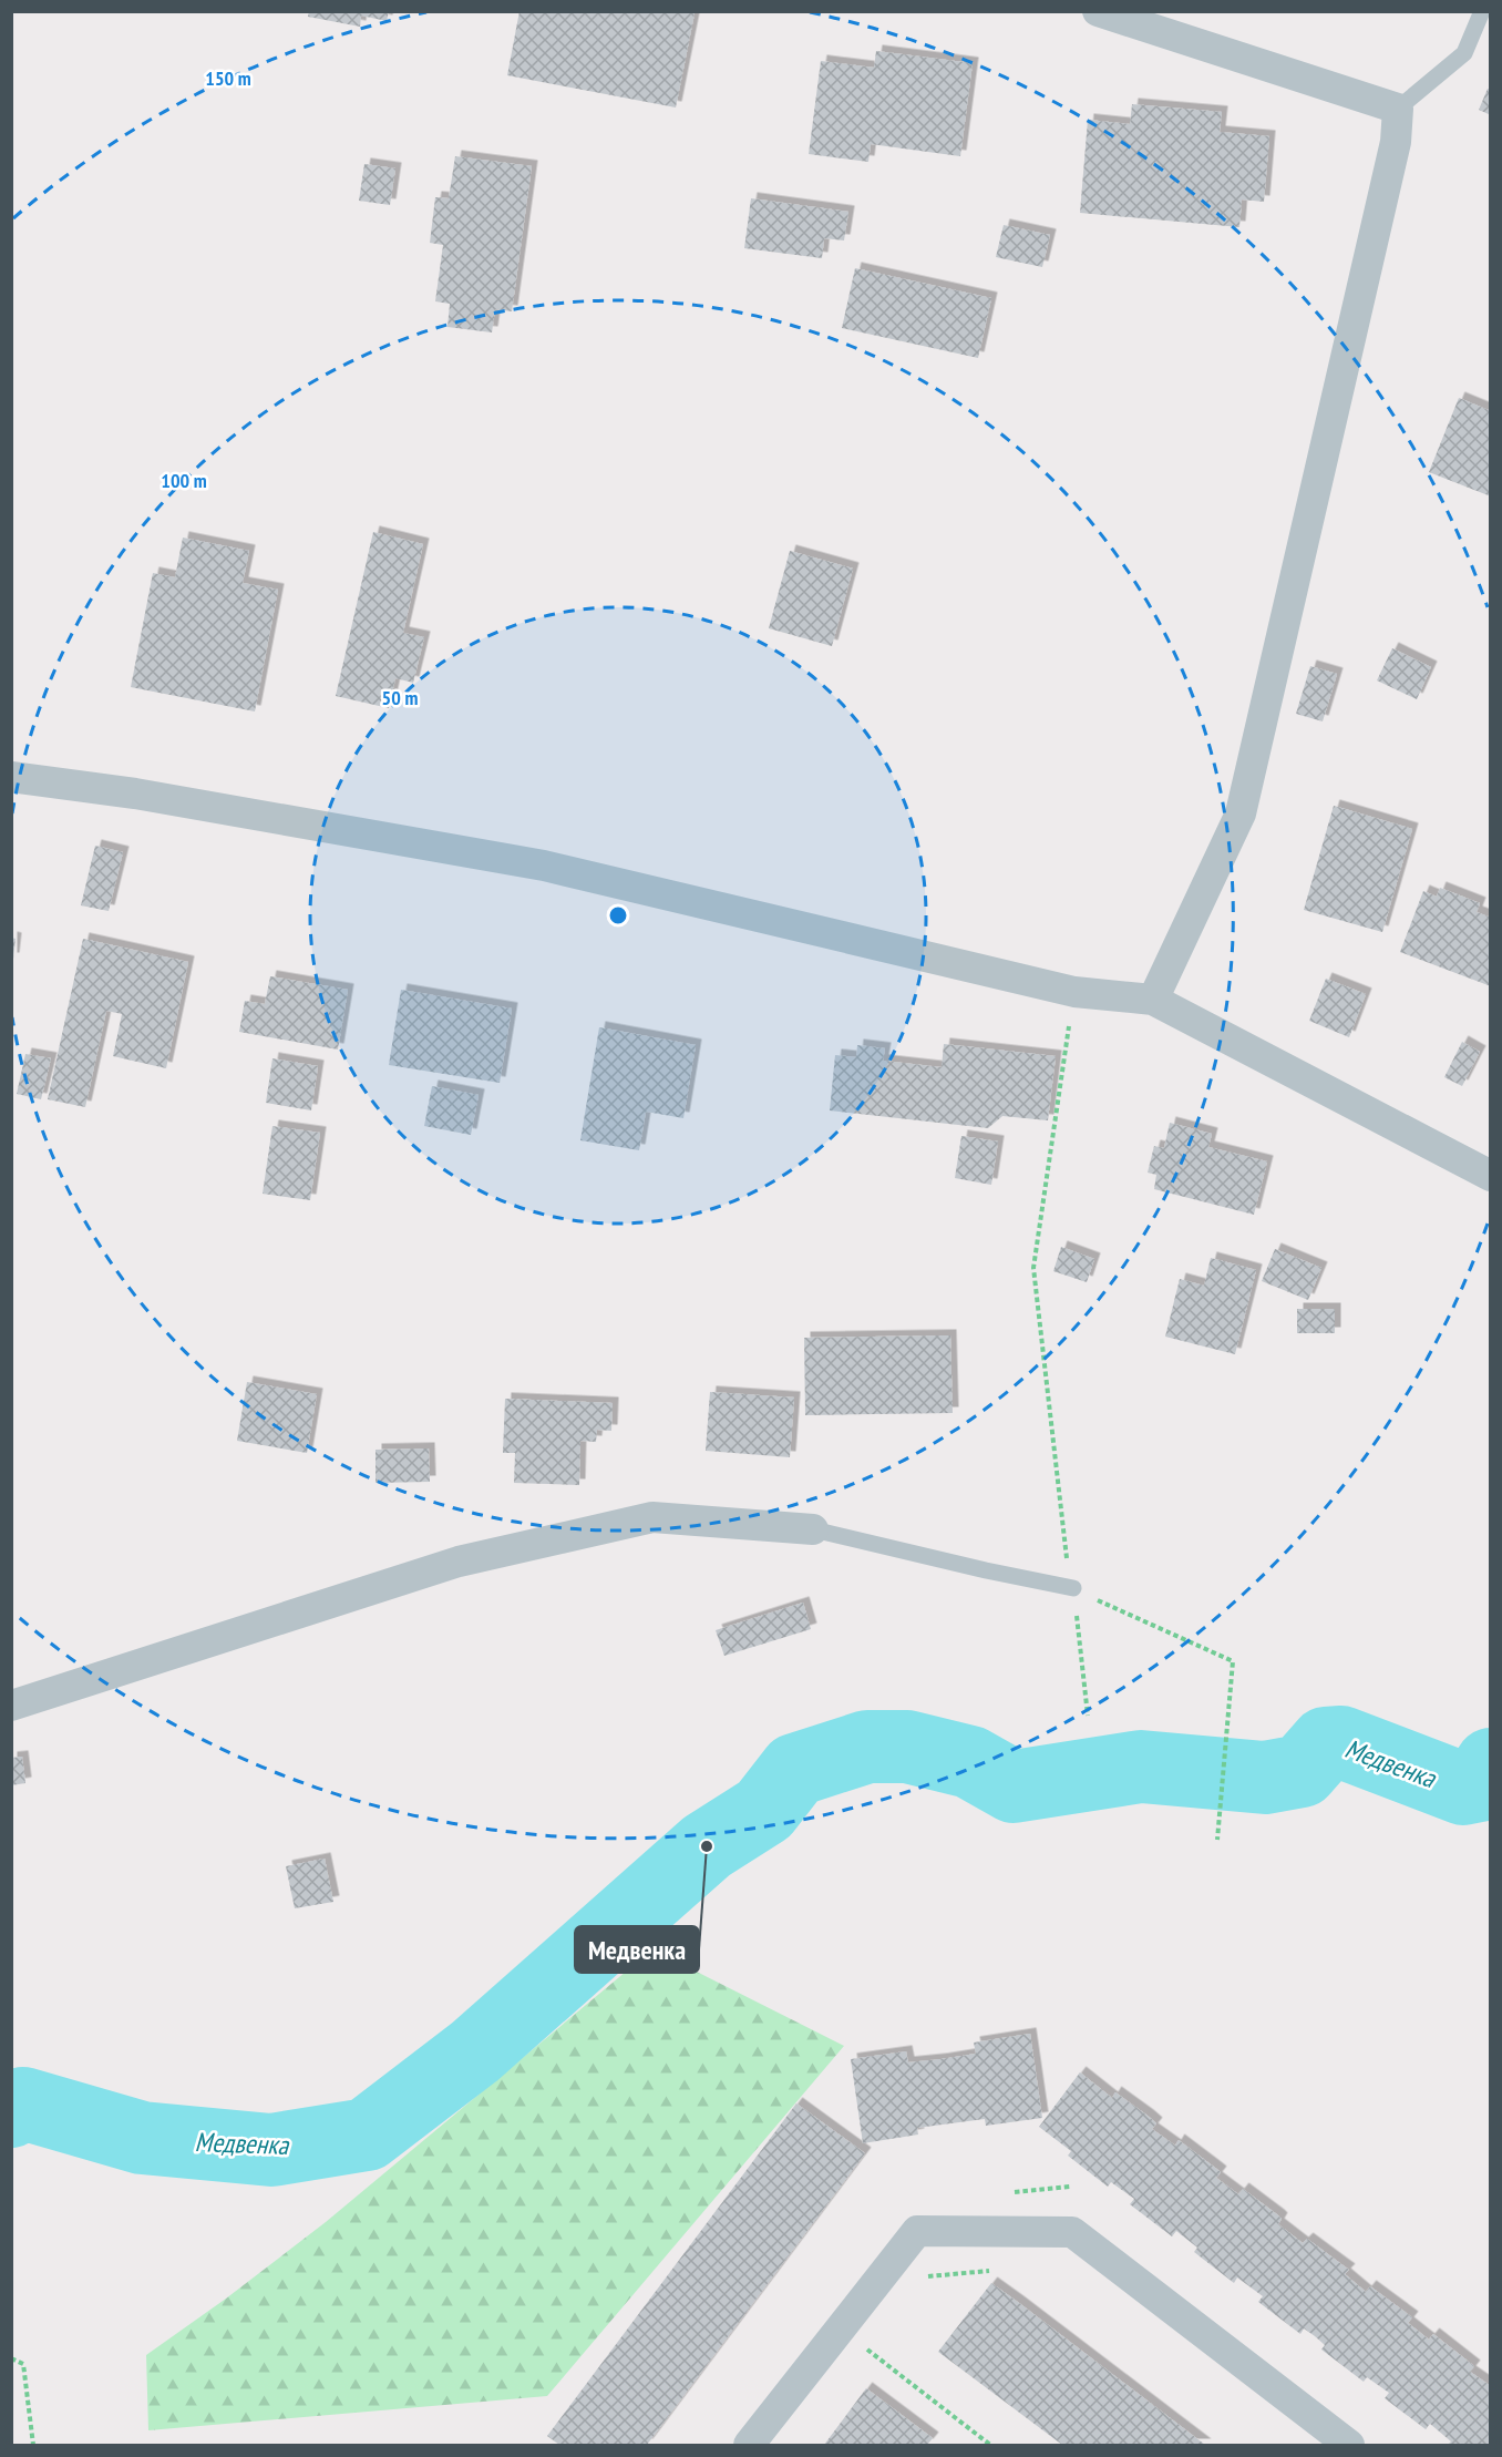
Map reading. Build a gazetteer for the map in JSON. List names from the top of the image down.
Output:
{
  "water": ["Медвенка"],
  "places": ["Медвенка"],
  "rings": ["150 m", "100 m", "50 m"]
}
